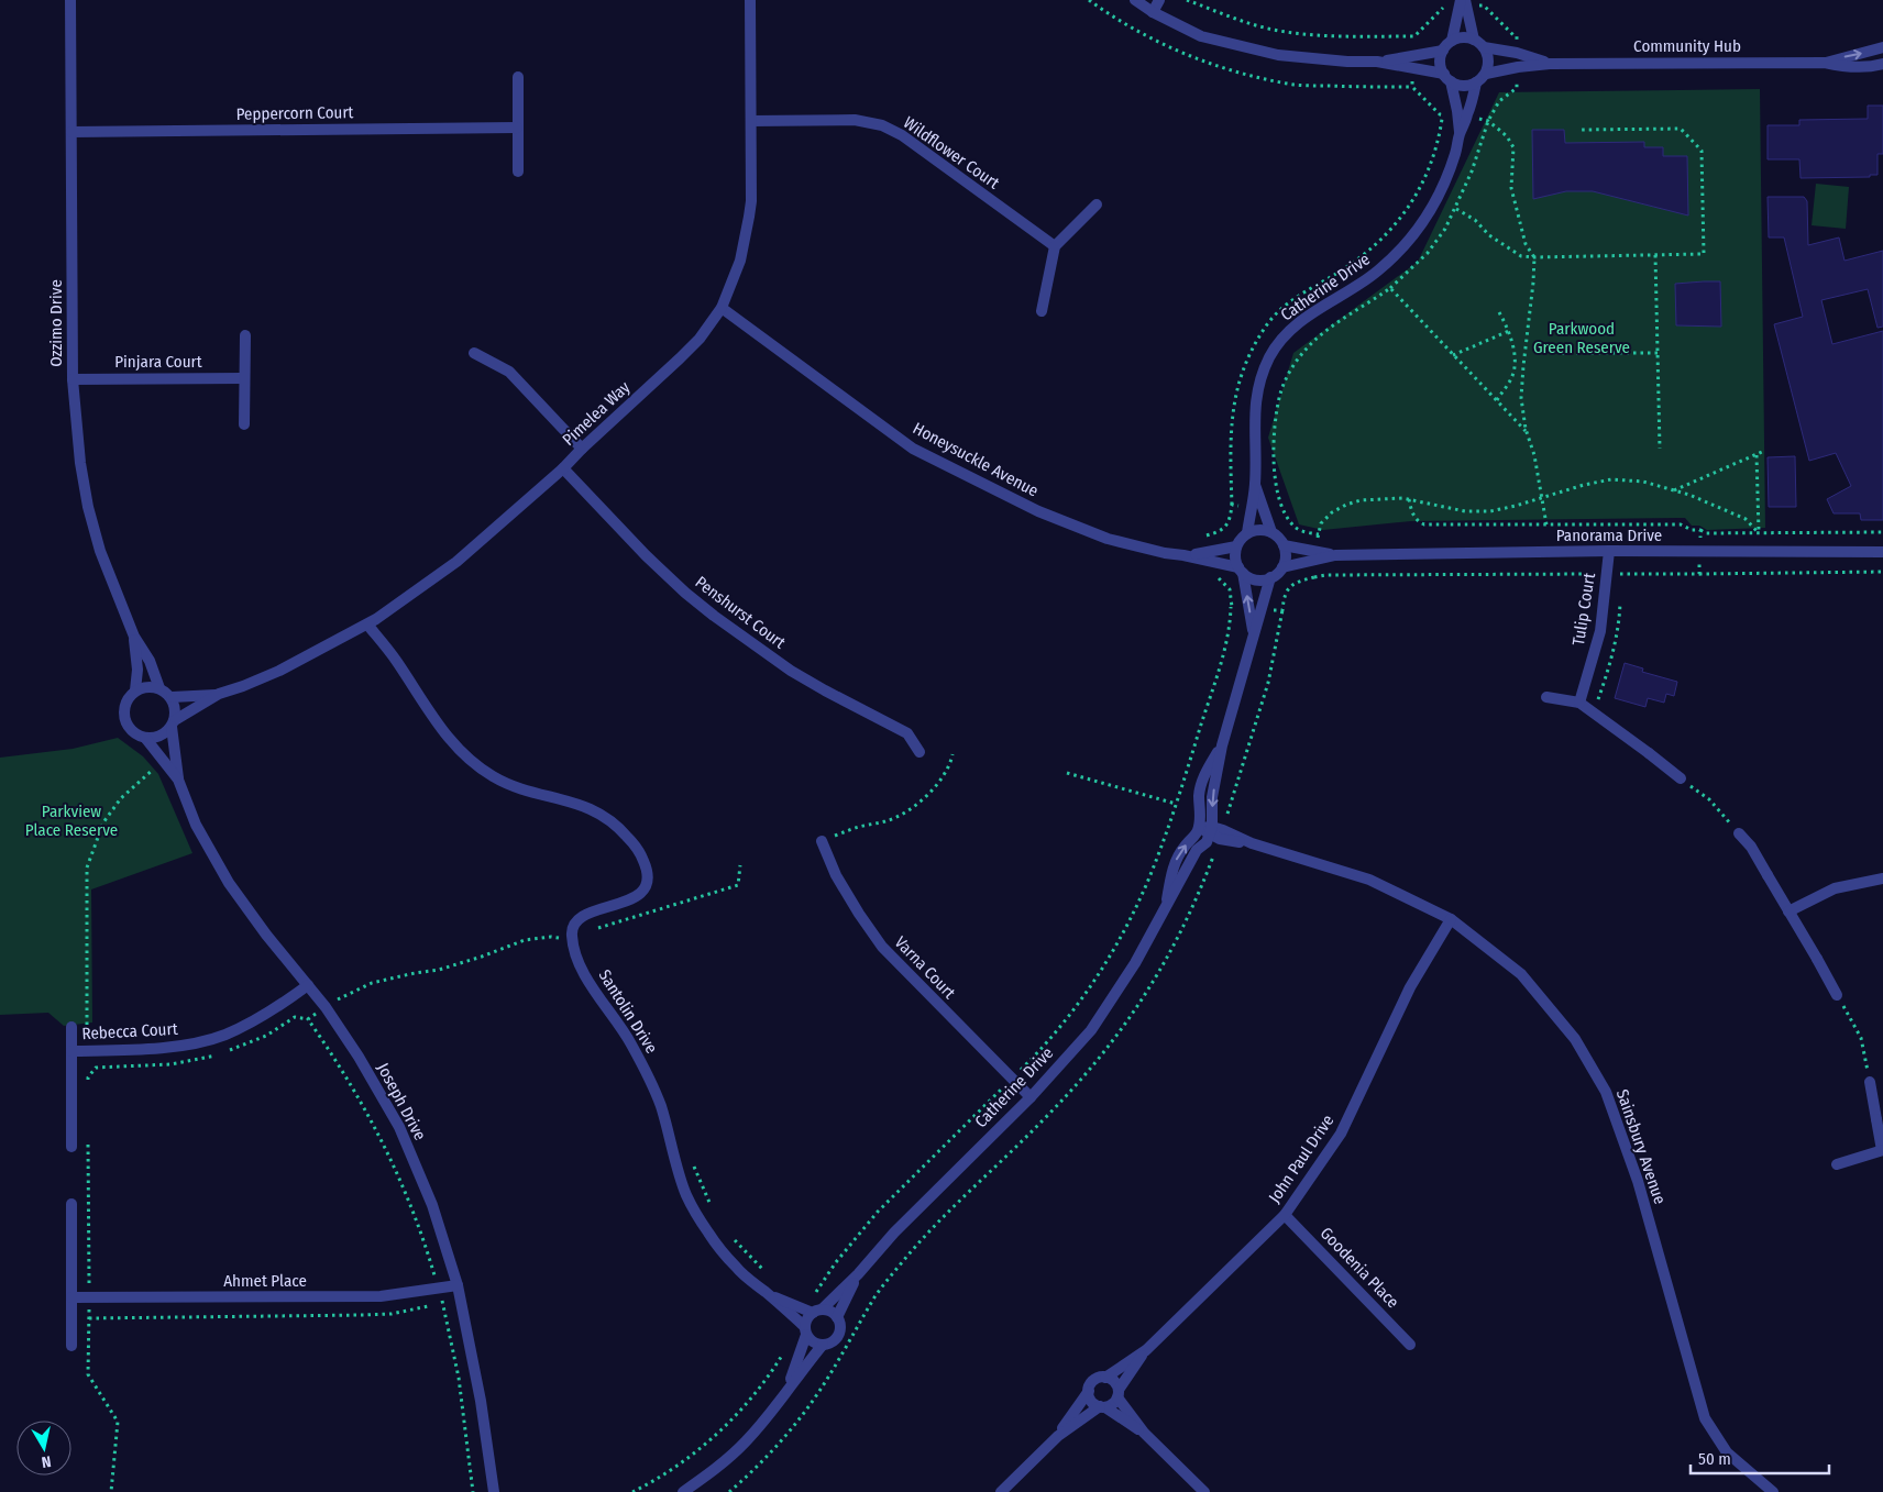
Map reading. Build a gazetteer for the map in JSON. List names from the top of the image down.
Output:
{
  "streets": {
    "street": [
      "Community Hub",
      "Peppercorn Court",
      "Wildflower Court",
      "Catherine Drive",
      "Ozzimo Drive",
      "Pinjara Court",
      "Pimelea Way",
      "Honeysuckle Avenue",
      "Panorama Drive",
      "Tulip Court",
      "Penshurst Court",
      "Varna Court",
      "Santolin Drive",
      "Rebecca Court",
      "Joseph Drive",
      "Sainsbury Avenue",
      "John Paul Drive",
      "Goodenia Place",
      "Ahmet Place"
    ]
  },
  "crossings": [
    ["Community Hub", "Catherine Drive"],
    ["Peppercorn Court", "Ozzimo Drive"],
    ["Wildflower Court", "Pimelea Way"],
    ["Catherine Drive", "Honeysuckle Avenue"],
    ["Catherine Drive", "Panorama Drive"],
    ["Catherine Drive", "Varna Court"],
    ["Catherine Drive", "Santolin Drive"],
    ["Catherine Drive", "Sainsbury Avenue"],
    ["Ozzimo Drive", "Pinjara Court"],
    ["Ozzimo Drive", "Pimelea Way"],
    ["Ozzimo Drive", "Joseph Drive"],
    ["Pimelea Way", "Honeysuckle Avenue"],
    ["Pimelea Way", "Penshurst Court"],
    ["Pimelea Way", "Joseph Drive"],
    ["Honeysuckle Avenue", "Panorama Drive"],
    ["Panorama Drive", "Tulip Court"],
    ["Rebecca Court", "Joseph Drive"],
    ["Joseph Drive", "Ahmet Place"],
    ["Sainsbury Avenue", "John Paul Drive"],
    ["John Paul Drive", "Goodenia Place"]
  ],
  "parks": ["Parkwood Green Reserve", "Parkview Place Reserve"],
  "scale_bar": "50 m",
  "north": "bottom"
}
